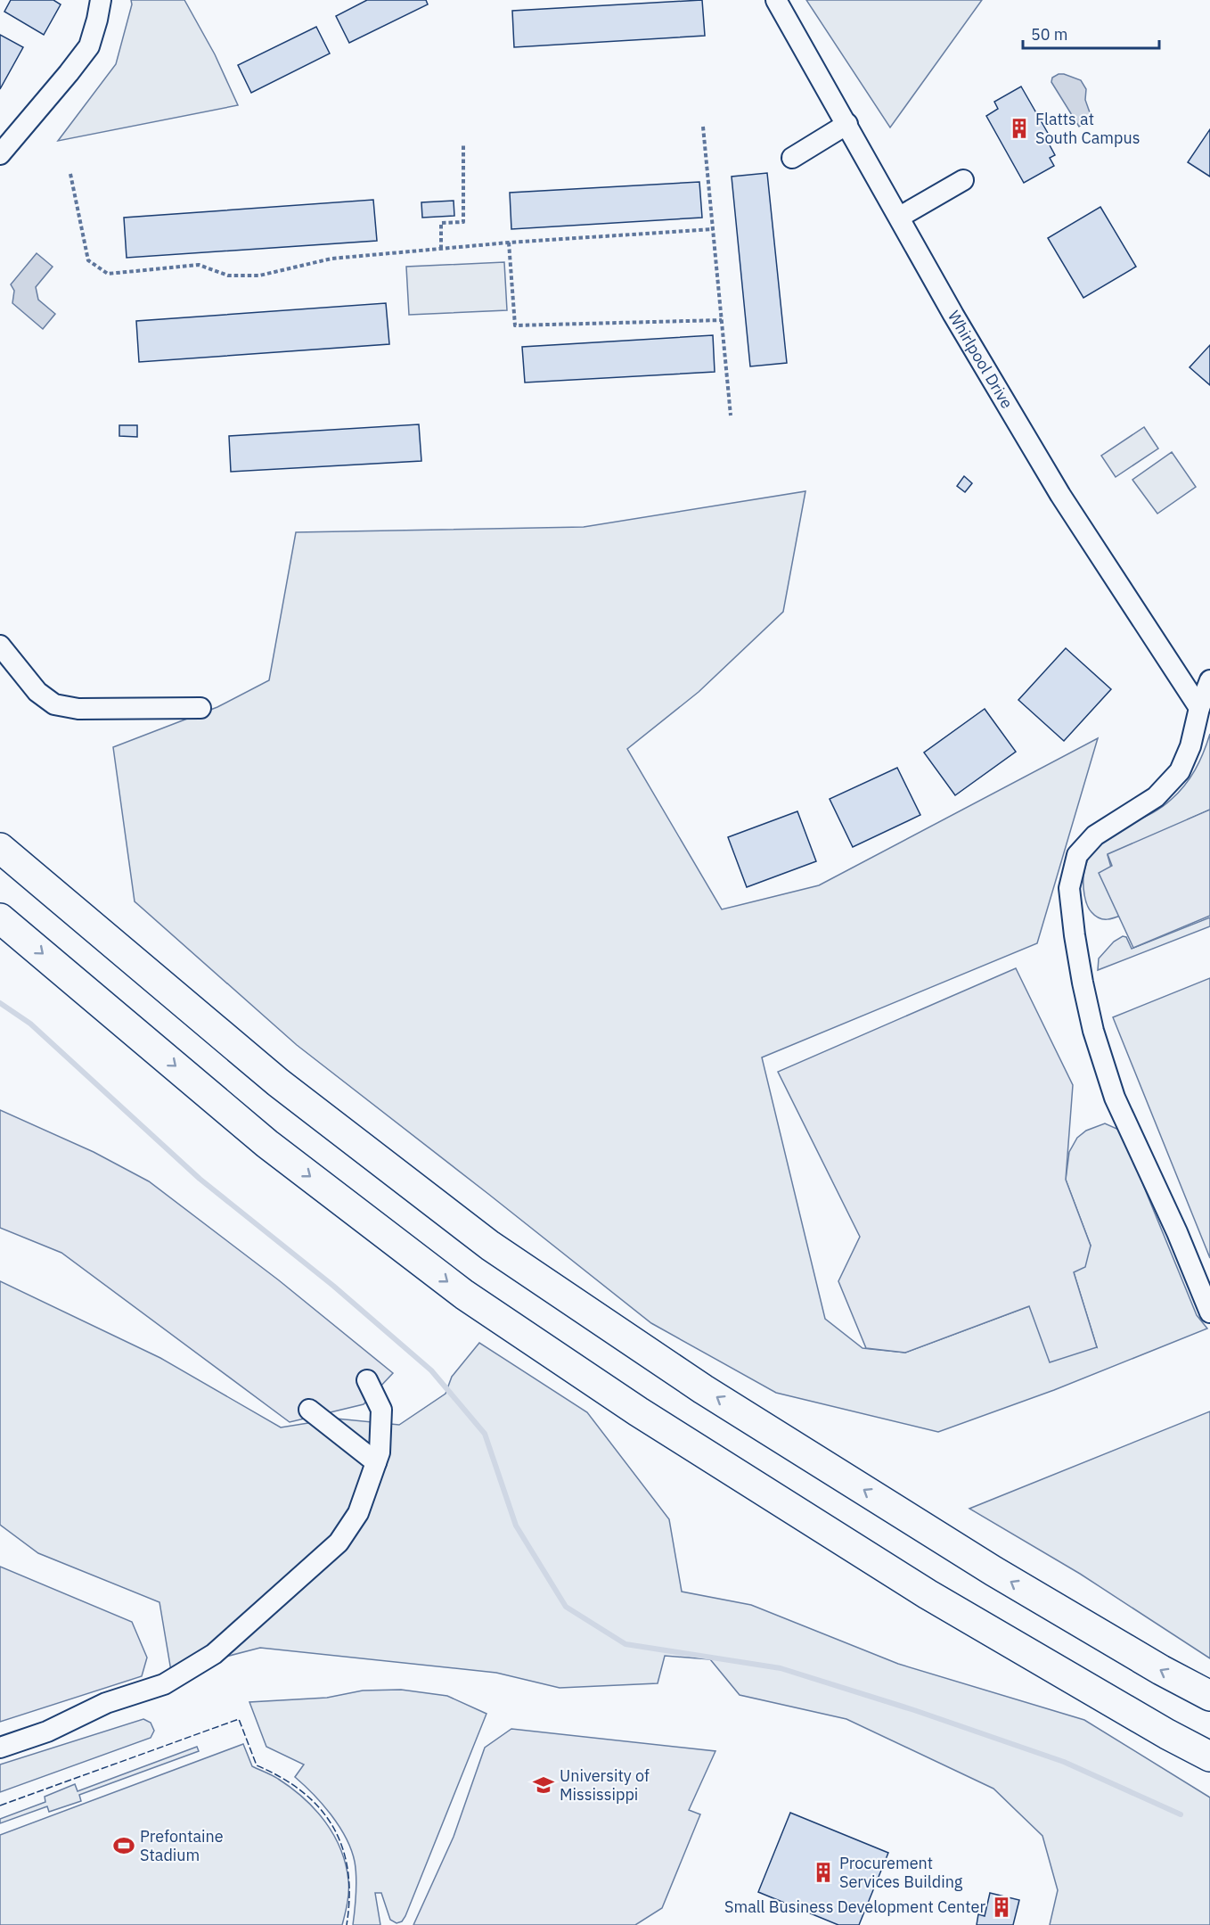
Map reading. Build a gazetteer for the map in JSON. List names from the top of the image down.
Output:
{
  "streets": {
    "street": ["Whirlpool Drive"]
  },
  "places": {
    "building": ["Flatts at South Campus", "Procurement Services Building", "Small Business Development Center"],
    "school or university": ["University of Mississippi"],
    "sports": ["Prefontaine Stadium"]
  },
  "scale_bar": "50 m"
}
